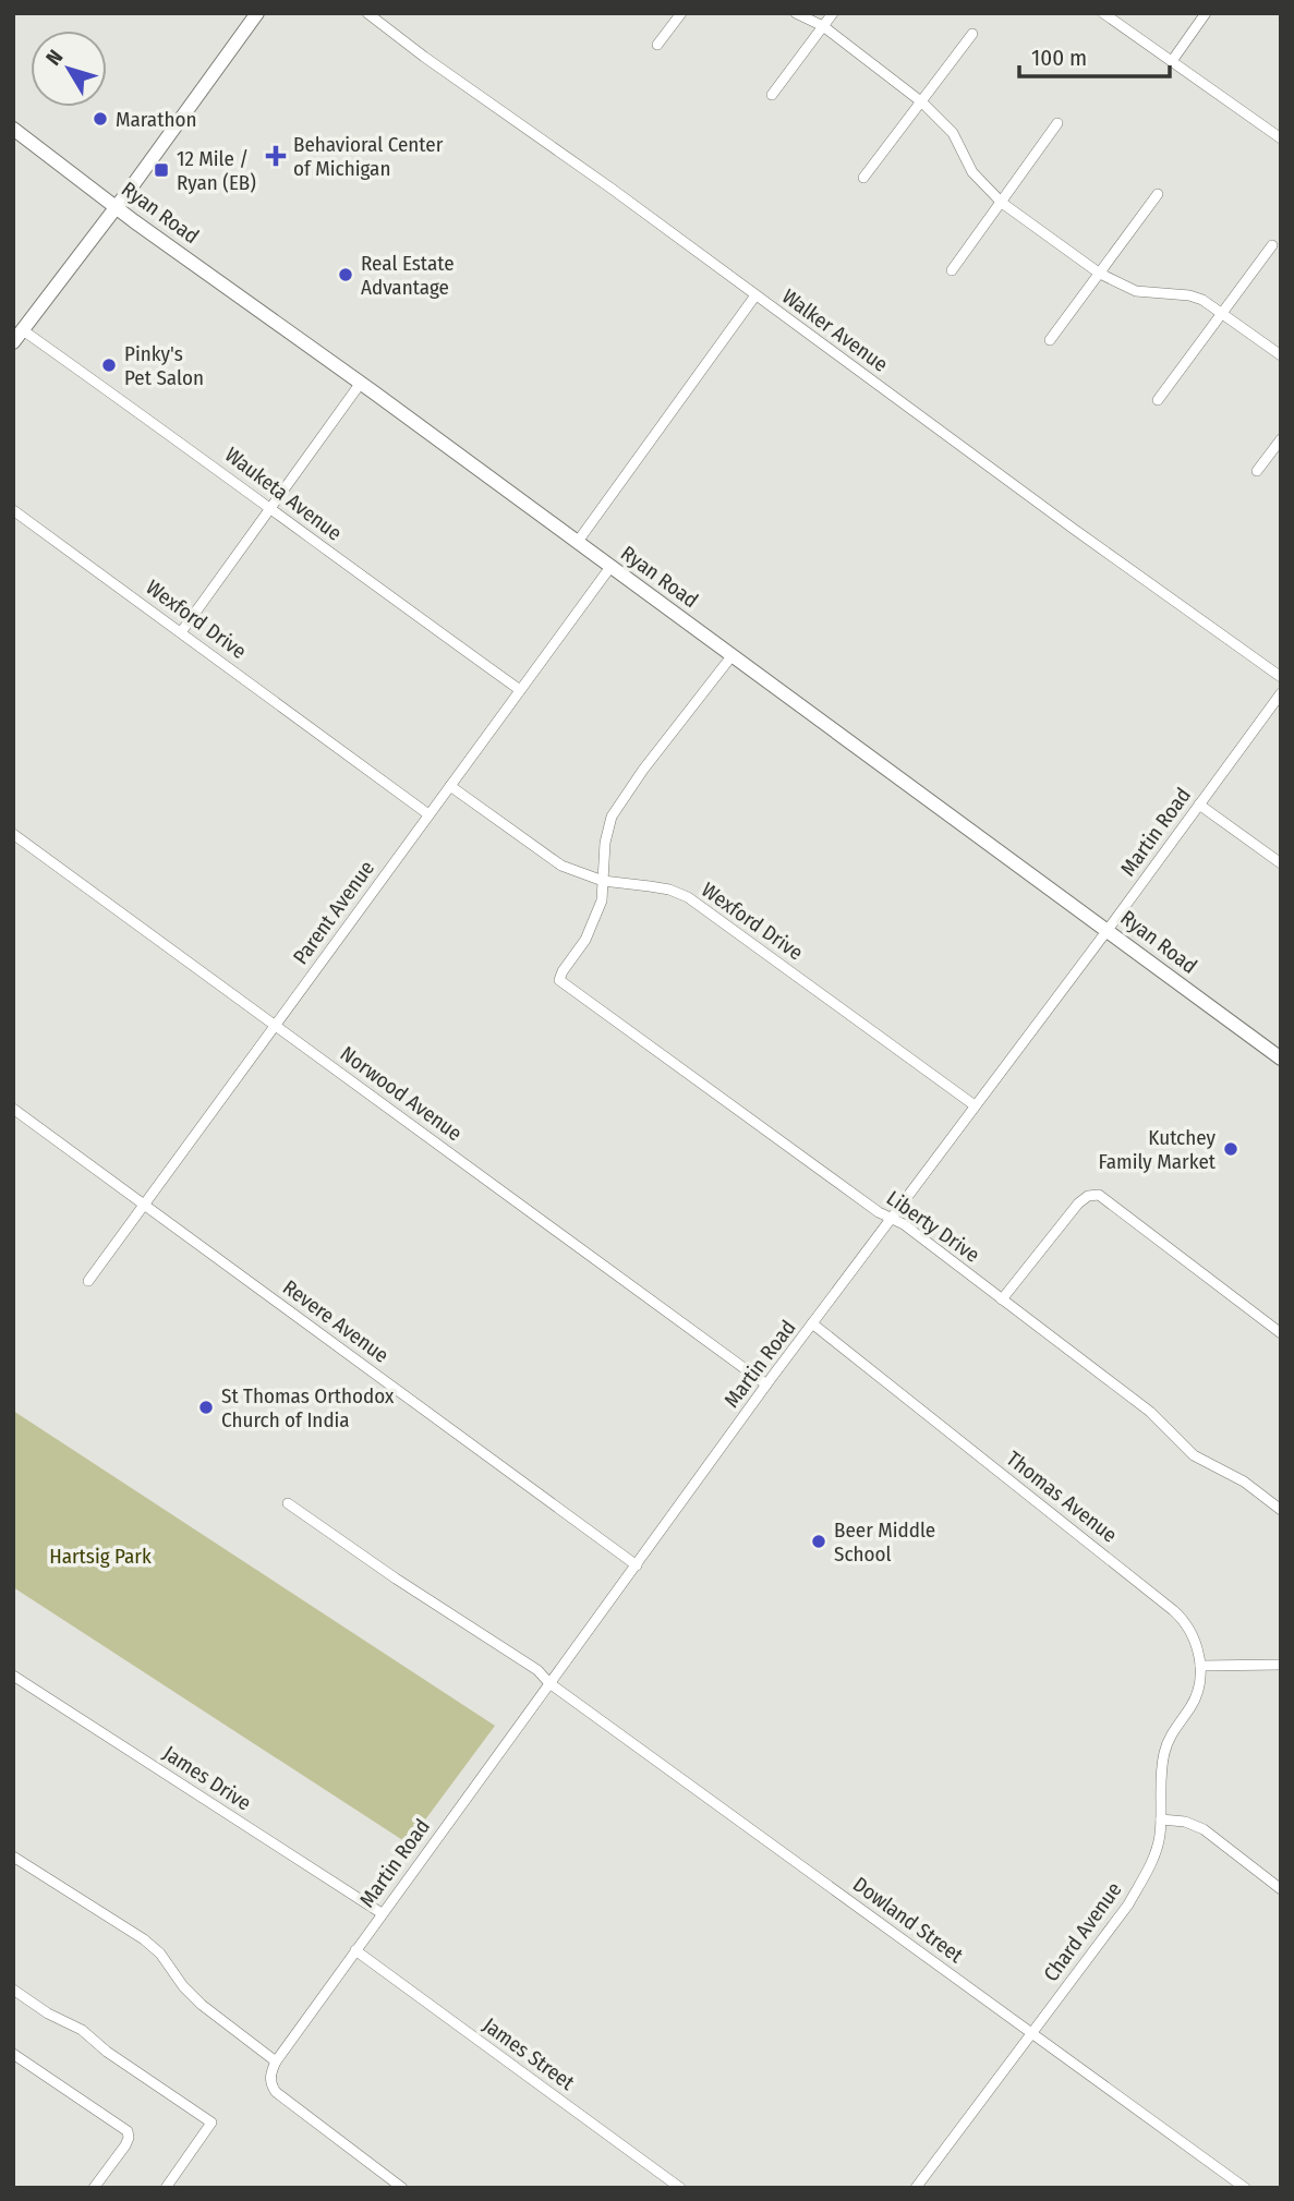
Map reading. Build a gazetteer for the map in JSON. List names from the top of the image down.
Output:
{
  "streets": {
    "main road": ["Ryan Road"],
    "street": [
      "Walker Avenue",
      "Wauketa Avenue",
      "Wexford Drive",
      "Martin Road",
      "Parent Avenue",
      "Norwood Avenue",
      "Liberty Drive",
      "Revere Avenue",
      "Thomas Avenue",
      "James Drive",
      "Dowland Street",
      "Chard Avenue",
      "James Street"
    ]
  },
  "crossings": [
    ["Ryan Road", "Martin Road"],
    ["Ryan Road", "Parent Avenue"],
    ["Wauketa Avenue", "Parent Avenue"],
    ["Wexford Drive", "Martin Road"],
    ["Wexford Drive", "Parent Avenue"],
    ["Wexford Drive", "Liberty Drive"],
    ["Martin Road", "Norwood Avenue"],
    ["Martin Road", "Liberty Drive"],
    ["Martin Road", "Revere Avenue"],
    ["Martin Road", "Thomas Avenue"],
    ["Martin Road", "James Drive"],
    ["Martin Road", "Dowland Street"],
    ["Martin Road", "James Street"],
    ["Parent Avenue", "Norwood Avenue"],
    ["Parent Avenue", "Revere Avenue"],
    ["Thomas Avenue", "Chard Avenue"],
    ["Dowland Street", "Chard Avenue"]
  ],
  "parks": ["Hartsig Park"],
  "places": {
    "other": [
      "Marathon",
      "Real Estate Advantage",
      "Pinky's Pet Salon",
      "Kutchey Family Market",
      "St Thomas Orthodox Church of India",
      "Beer Middle School"
    ],
    "health": ["Behavioral Center of Michigan"],
    "transit": ["12 Mile / Ryan (EB)"]
  },
  "scale_bar": "100 m",
  "north": "top left"
}
